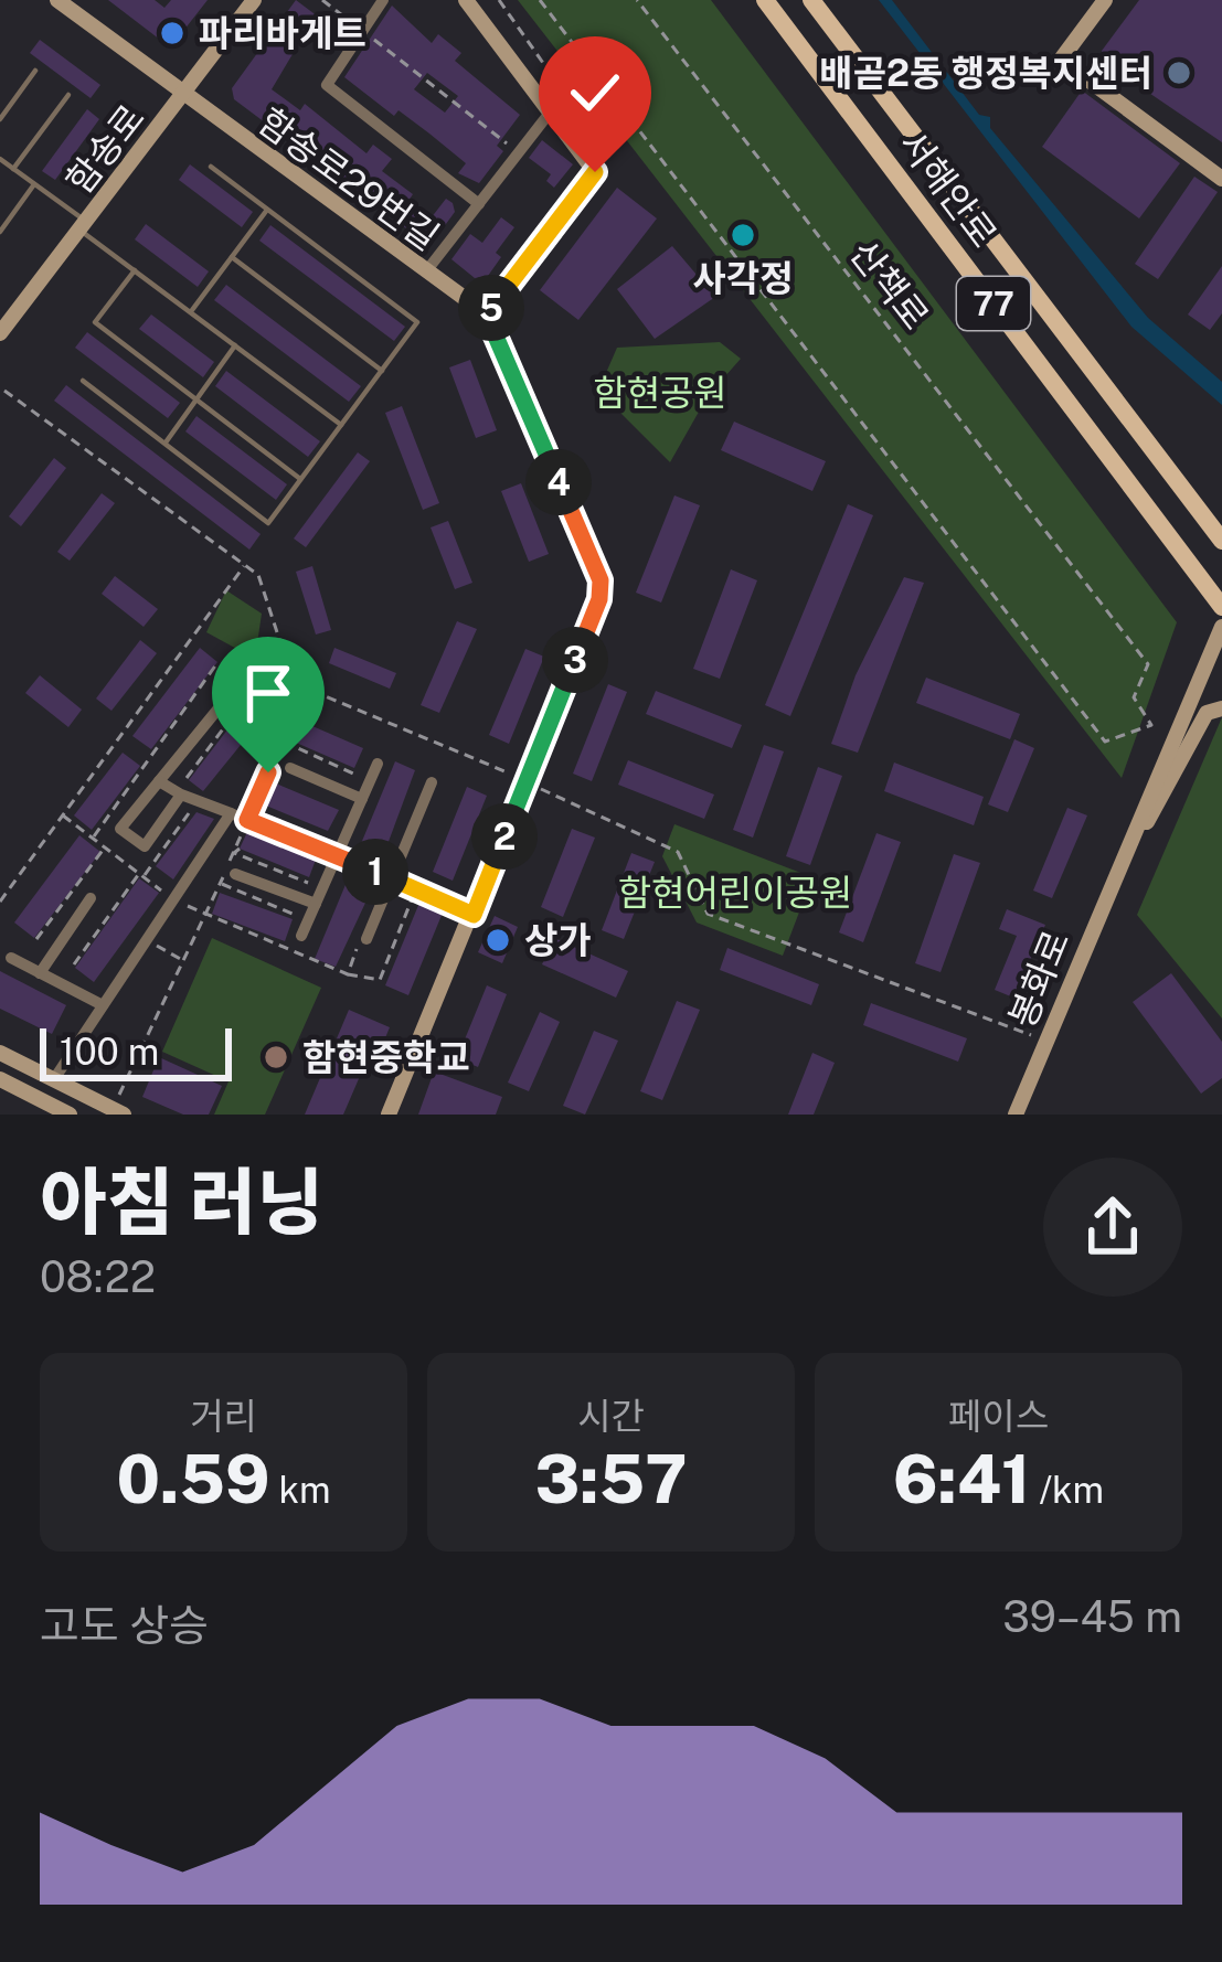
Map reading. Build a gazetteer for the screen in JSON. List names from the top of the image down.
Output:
{
  "streets": {
    "main road": ["서해안로", "77"],
    "street": ["함송로", "함송로29번길", "봉화로"],
    "path": ["산책로"]
  },
  "crossings": [
    ["함송로", "함송로29번길"]
  ],
  "parks": ["함현공원", "함현어린이공원"],
  "places": [
    "파리바게트",
    "배곧2동 행정복지센터",
    "사각정",
    "상가",
    "함현중학교"
  ],
  "scale_bar": "100 m",
  "page": {
    "pins": [
      "5",
      "4",
      "3",
      "2",
      "1"
    ],
    "scale": "100 m",
    "heading": ["아침 러닝", "08:22"],
    "stats": [
      ["거리", "0.59 km"],
      ["시간", "3:57"],
      ["페이스", "6:41 /km"]
    ],
    "chart": ["고도 상승", "39–45 m"]
  }
}
